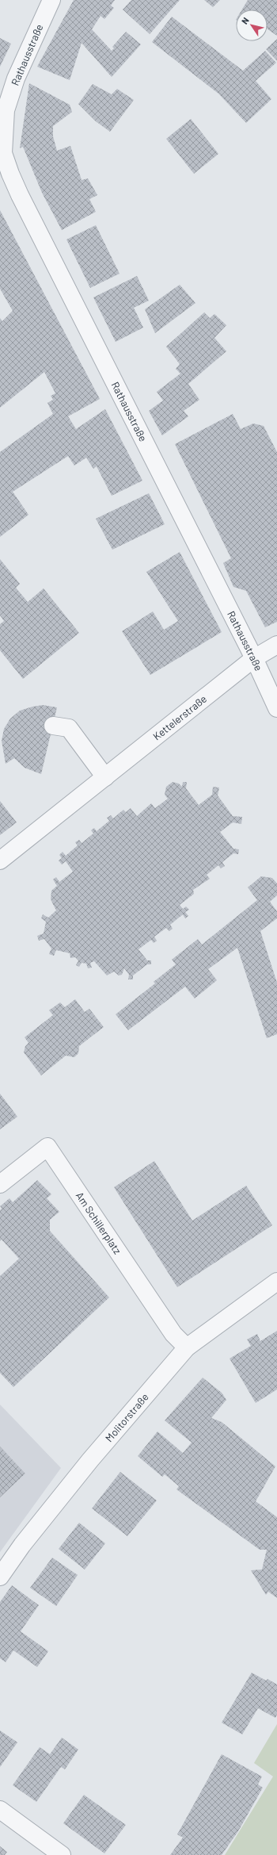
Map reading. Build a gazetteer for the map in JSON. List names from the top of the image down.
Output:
{
  "streets": {
    "street": [
      "Rathausstraße",
      "Kettelerstraße",
      "Am Schillerplatz",
      "Molitorstraße"
    ]
  },
  "crossings": [
    ["Rathausstraße", "Kettelerstraße"],
    ["Am Schillerplatz", "Molitorstraße"]
  ],
  "north": "top left"
}
